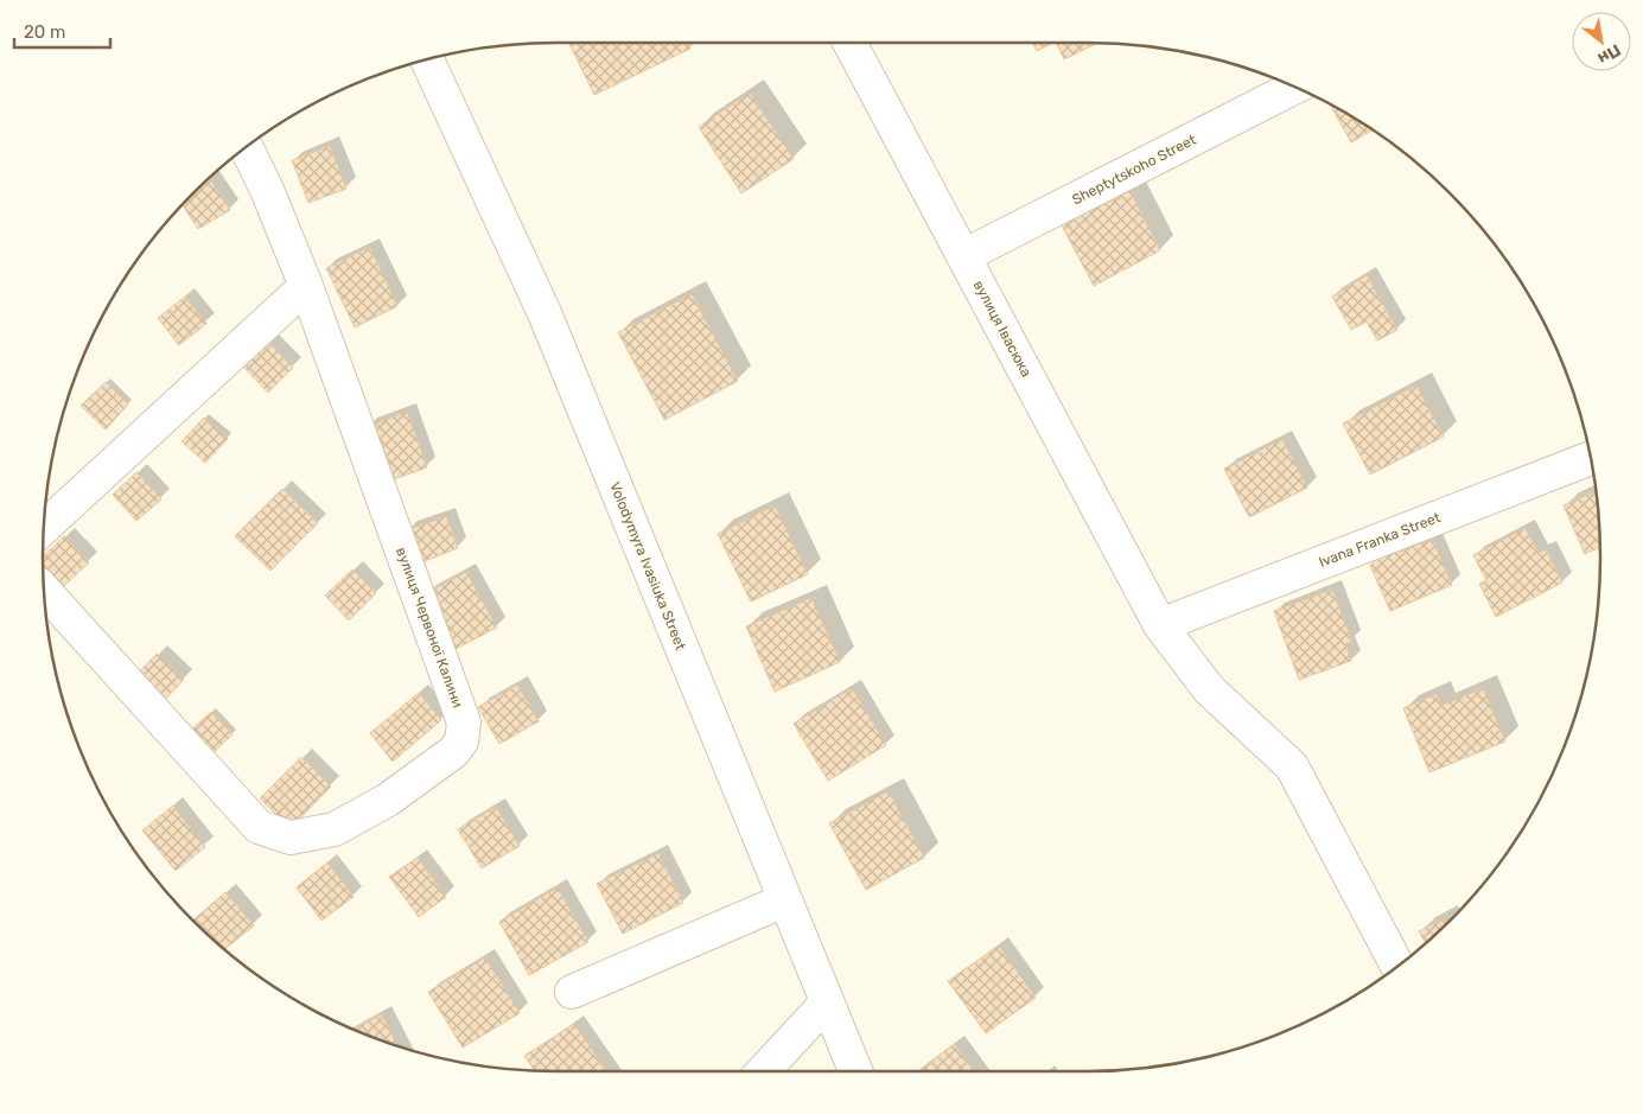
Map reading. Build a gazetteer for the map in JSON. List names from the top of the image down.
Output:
{
  "streets": {
    "street": [
      "Sheptytskoho Street",
      "вулиця Івасюка",
      "Ivana Franka Street",
      "Volodymyra Ivasiuka Street",
      "вулиця Червоної Калини"
    ]
  },
  "crossings": [
    ["Sheptytskoho Street", "вулиця Івасюка"],
    ["вулиця Івасюка", "Ivana Franka Street"]
  ],
  "scale_bar": "20 m",
  "north": "bottom right"
}
